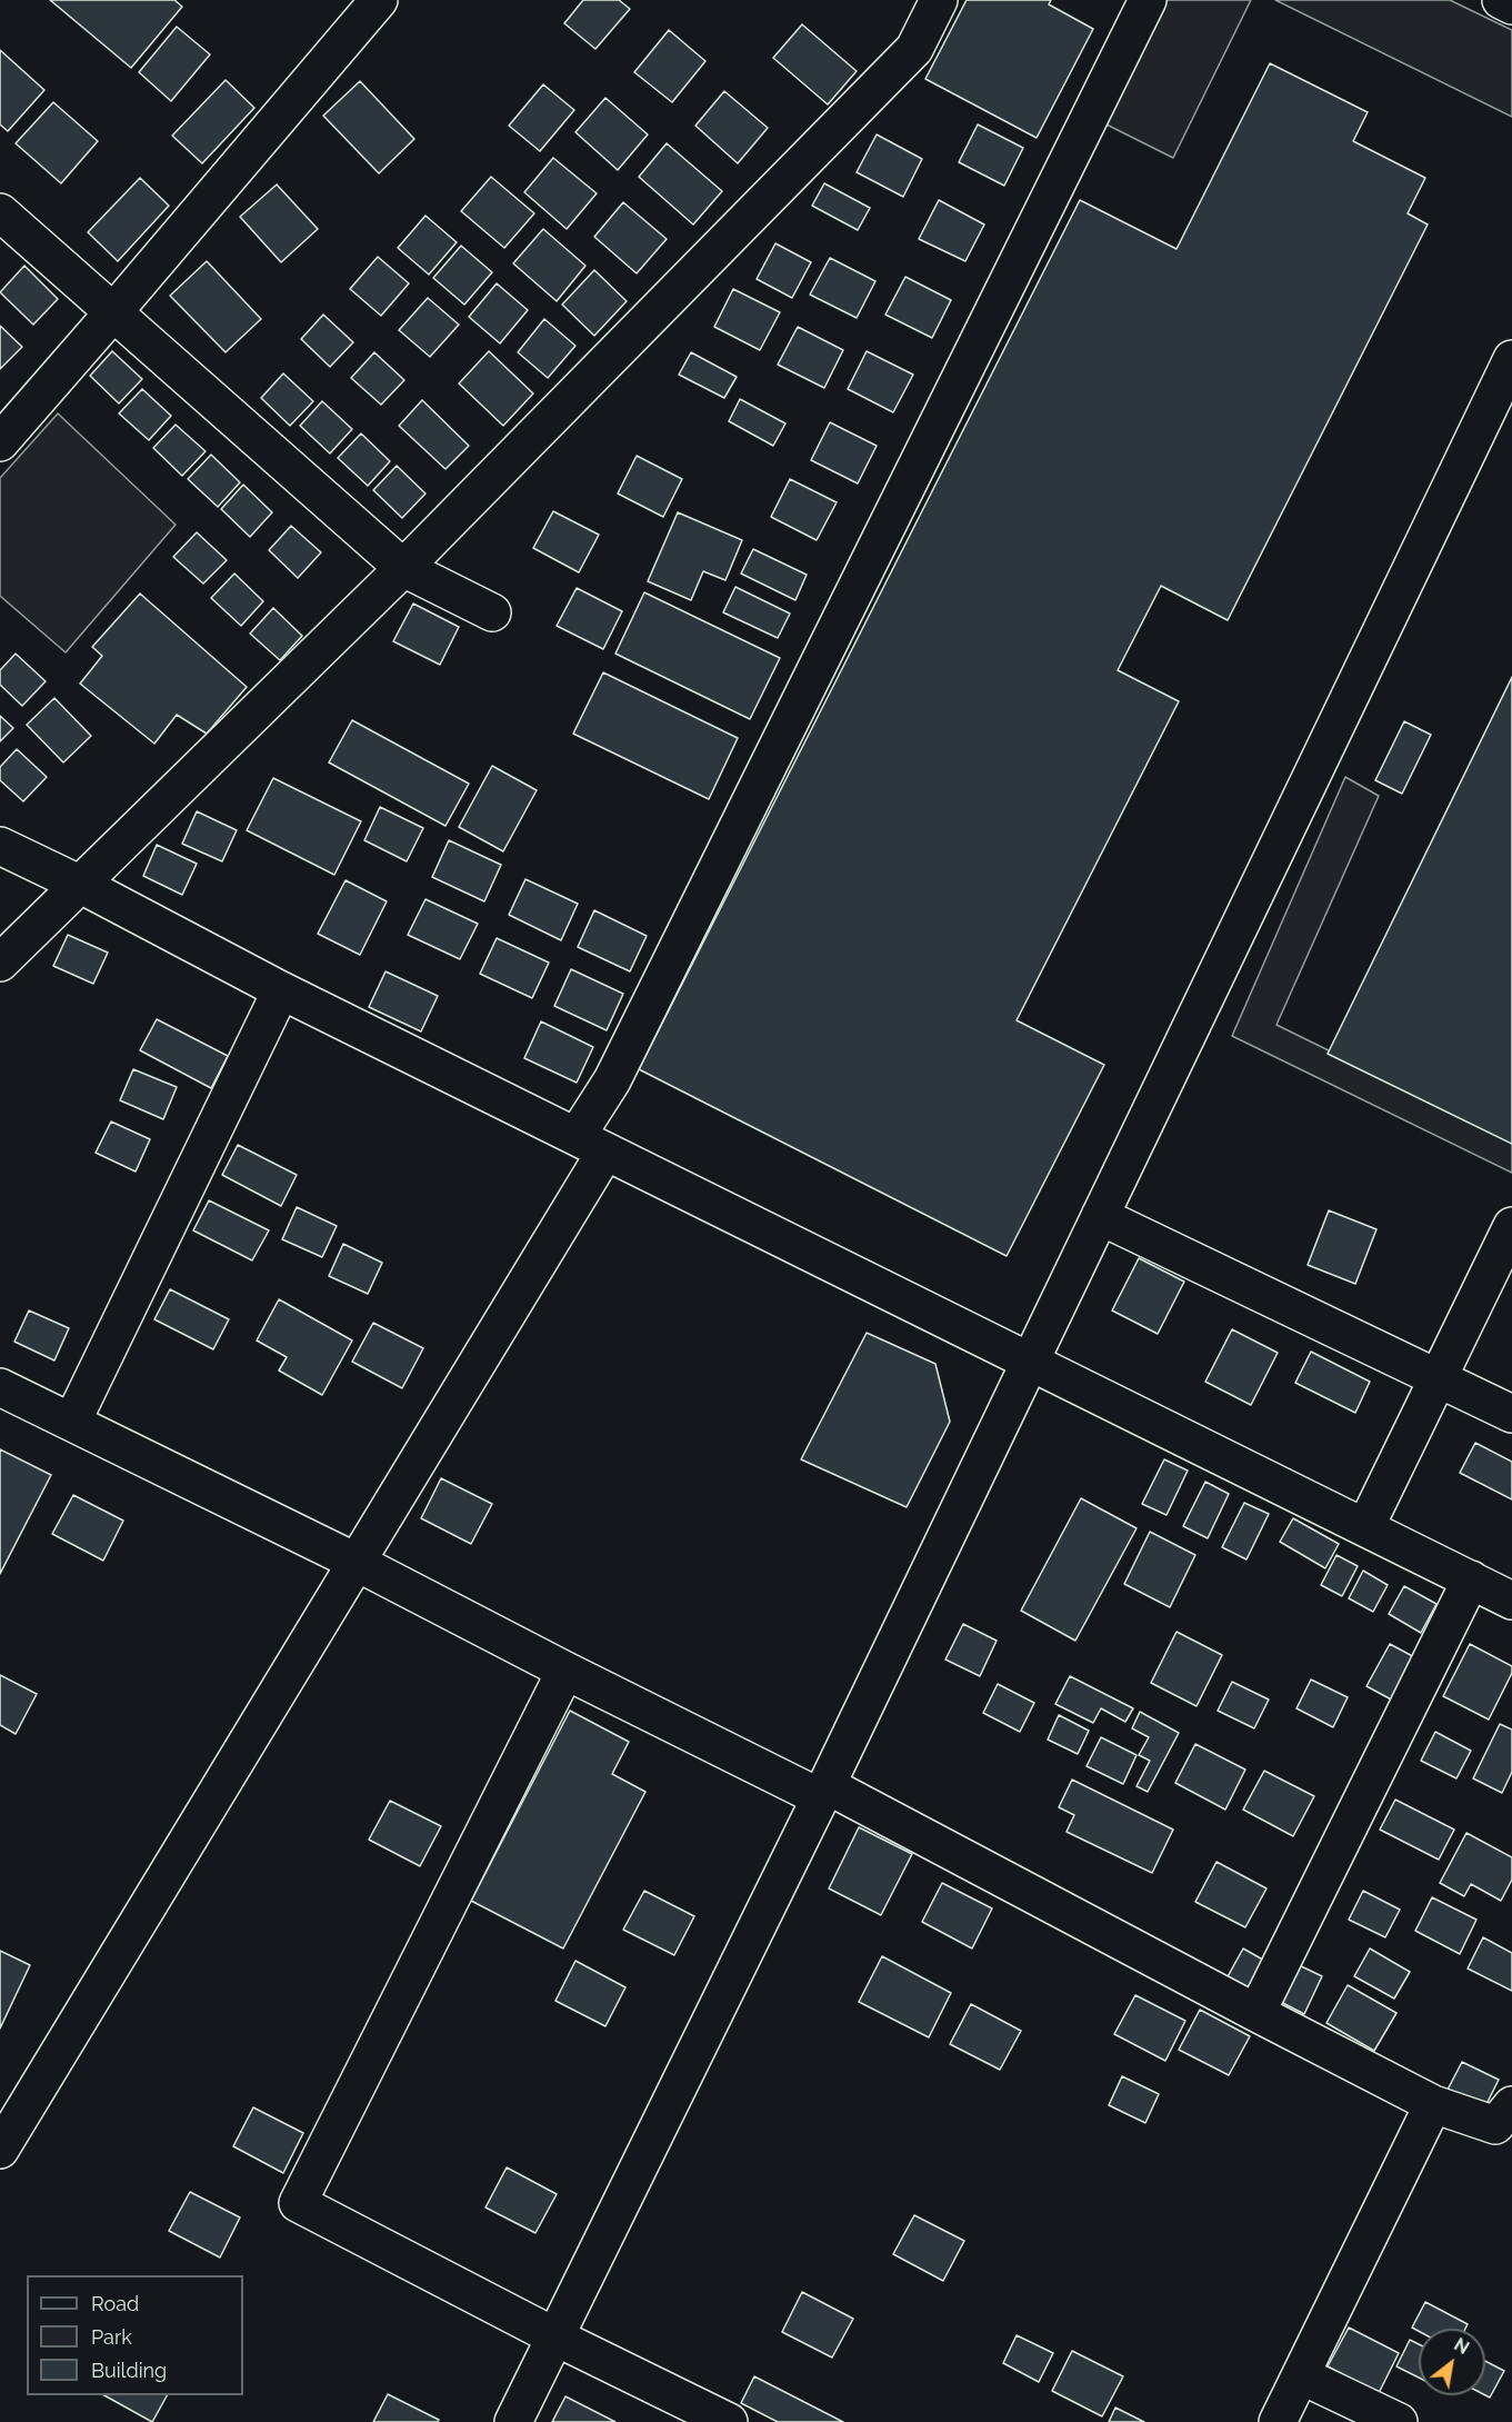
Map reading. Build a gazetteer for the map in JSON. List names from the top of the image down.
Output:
{
  "legend": ["Road", "Park", "Building"],
  "north": "top right"
}
